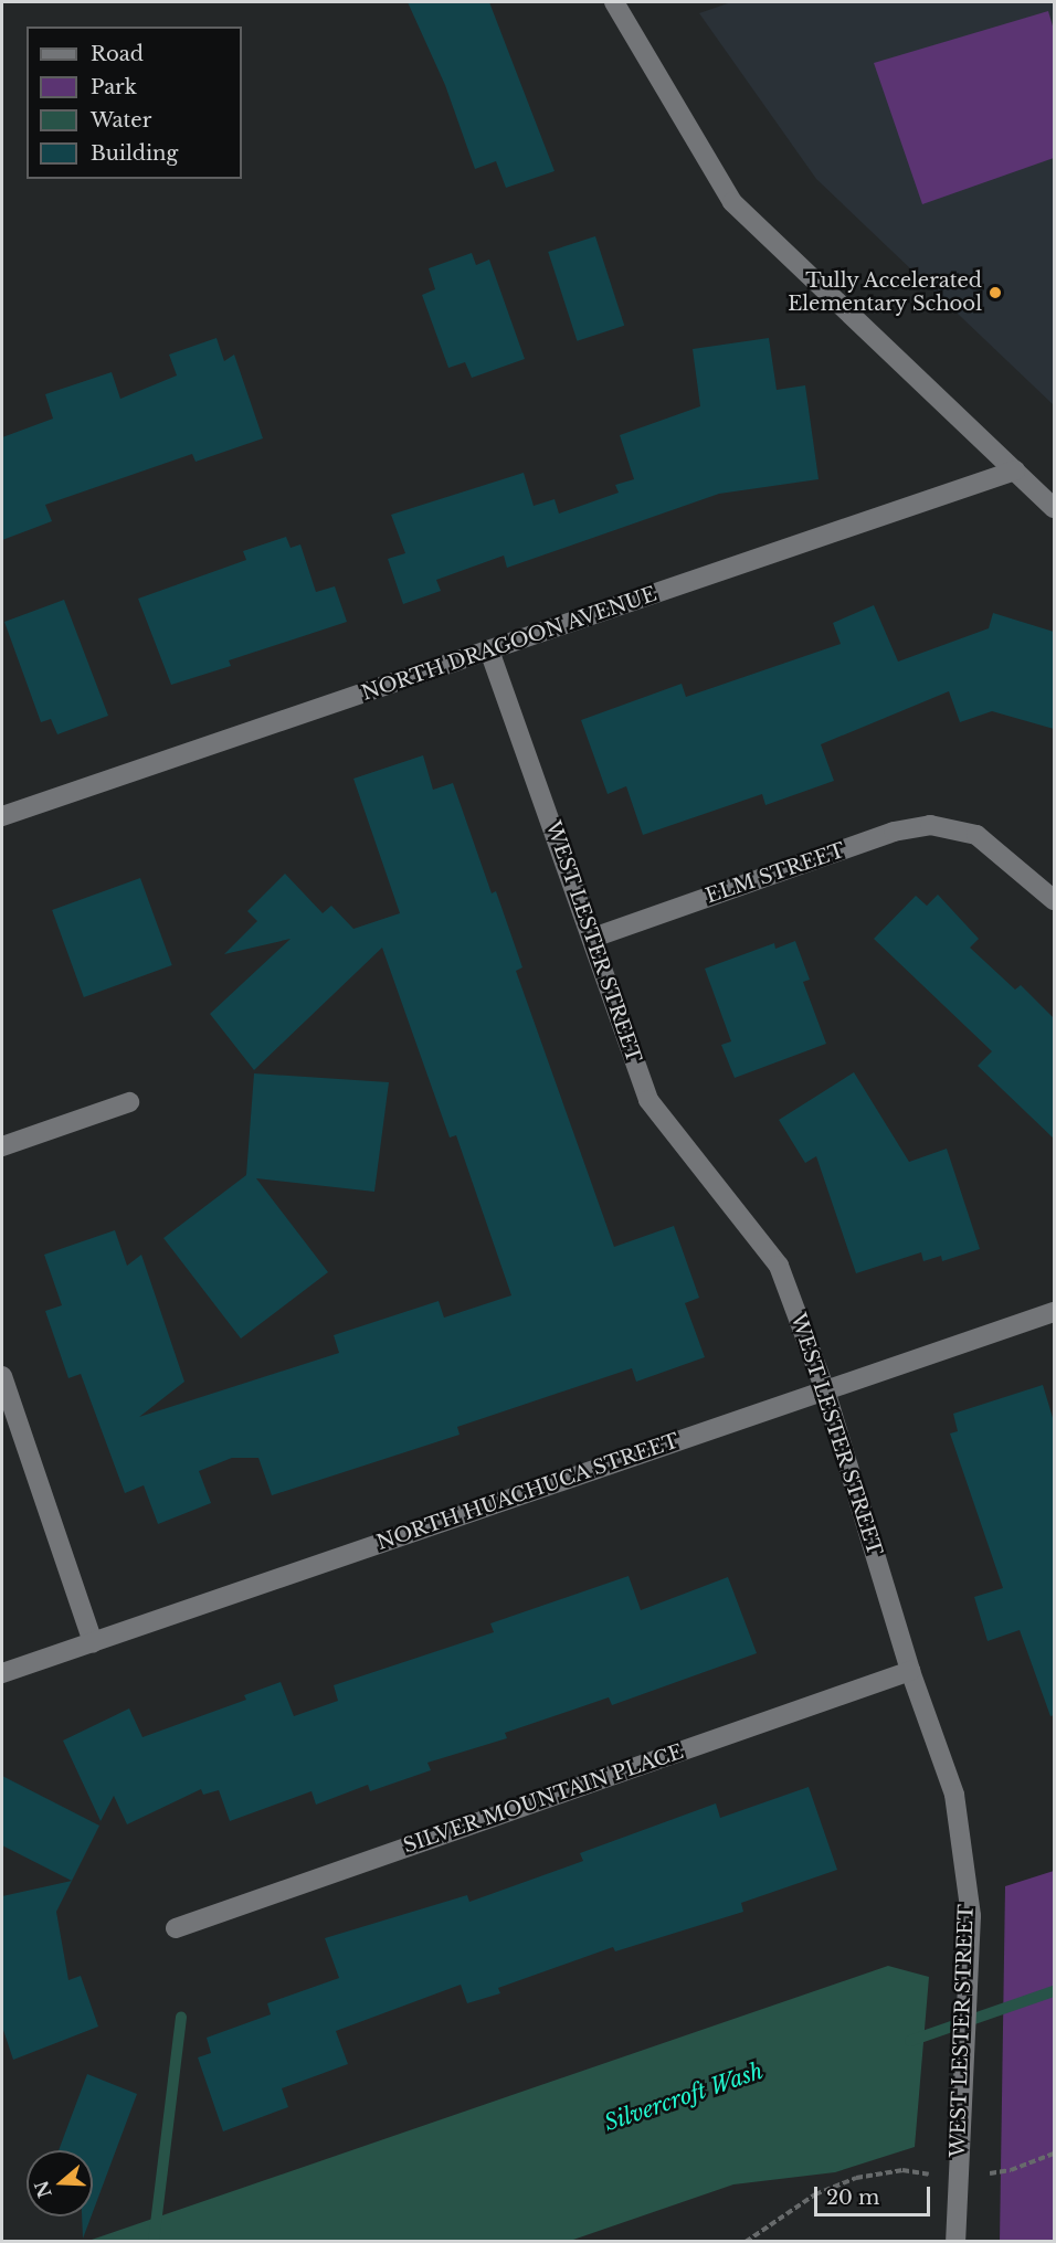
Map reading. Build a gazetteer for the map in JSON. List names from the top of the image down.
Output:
{
  "streets": {
    "street": [
      "NORTH DRAGOON AVENUE",
      "ELM STREET",
      "WEST LESTER STREET",
      "NORTH HUACHUCA STREET",
      "SILVER MOUNTAIN PLACE"
    ]
  },
  "crossings": [
    ["NORTH DRAGOON AVENUE", "WEST LESTER STREET"],
    ["ELM STREET", "WEST LESTER STREET"],
    ["WEST LESTER STREET", "NORTH HUACHUCA STREET"],
    ["WEST LESTER STREET", "SILVER MOUNTAIN PLACE"]
  ],
  "water": ["Silvercroft Wash"],
  "places": ["Tully Accelerated Elementary School"],
  "legend": [
    "Road",
    "Park",
    "Water",
    "Building"
  ],
  "scale_bar": "20 m",
  "north": "left"
}
